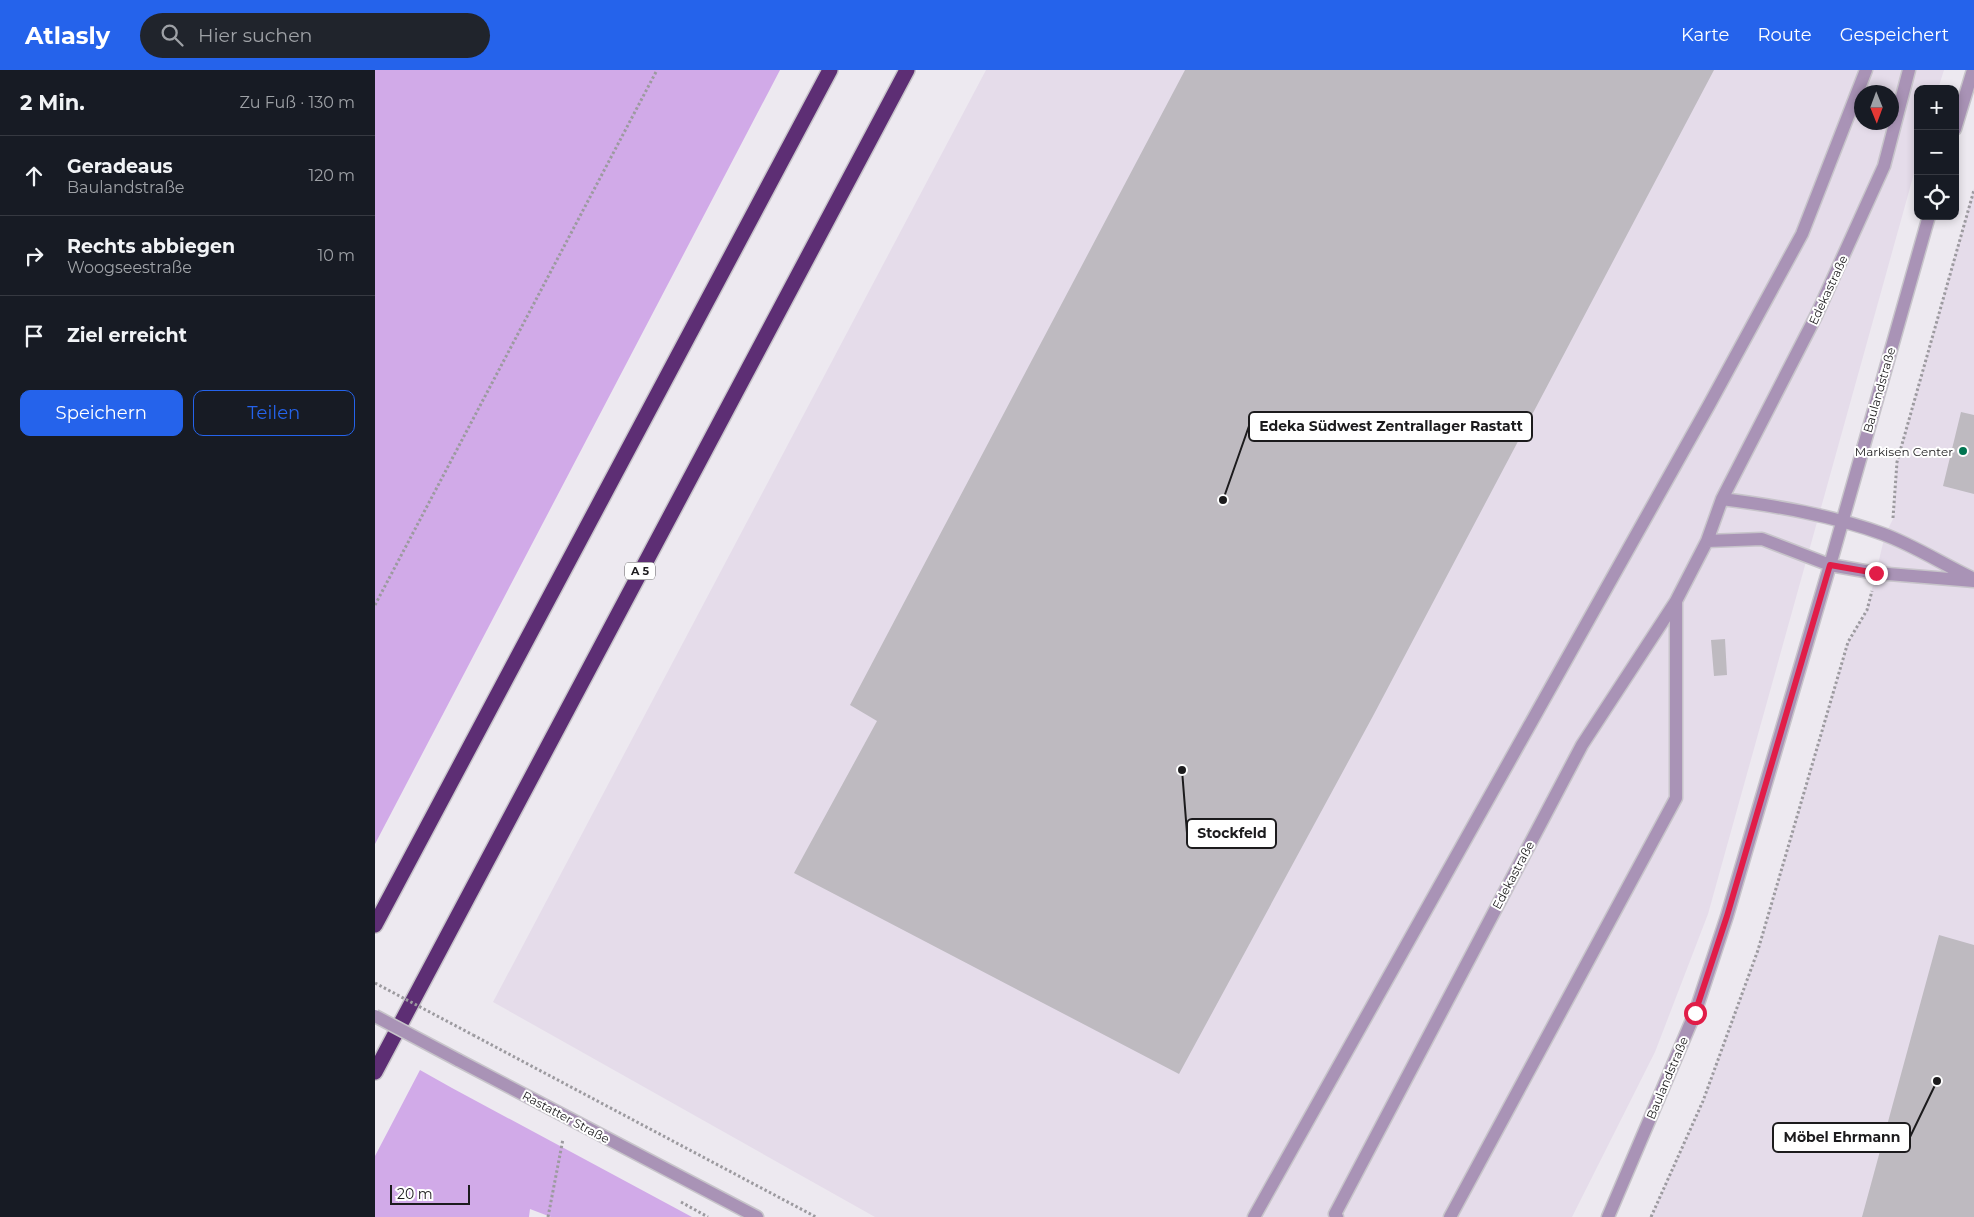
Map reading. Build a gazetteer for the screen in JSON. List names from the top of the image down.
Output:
{
  "streets": {
    "highway": ["A 5"],
    "street": ["Edekastraße", "Baulandstraße", "Rastatter Straße"]
  },
  "places": [
    "Markisen Center",
    "Edeka Südwest Zentrallager Rastatt",
    "Stockfeld",
    "Möbel Ehrmann"
  ],
  "scale_bar": "20 m",
  "north": "bottom",
  "page": {
    "header": "Atlasly",
    "search": "Hier suchen",
    "nav": ["Karte", "Route", "Gespeichert"],
    "heading": ["2 Min.", "Zu Fuß · 130 m"],
    "map_buttons": ["+", "−"],
    "list": [
      ["Geradeaus", "Baulandstraße", "120 m"],
      ["Rechts abbiegen", "Woogseestraße", "10 m"],
      "Ziel erreicht"
    ],
    "buttons": ["Speichern", "Teilen"],
    "scale": "20 m"
  }
}
